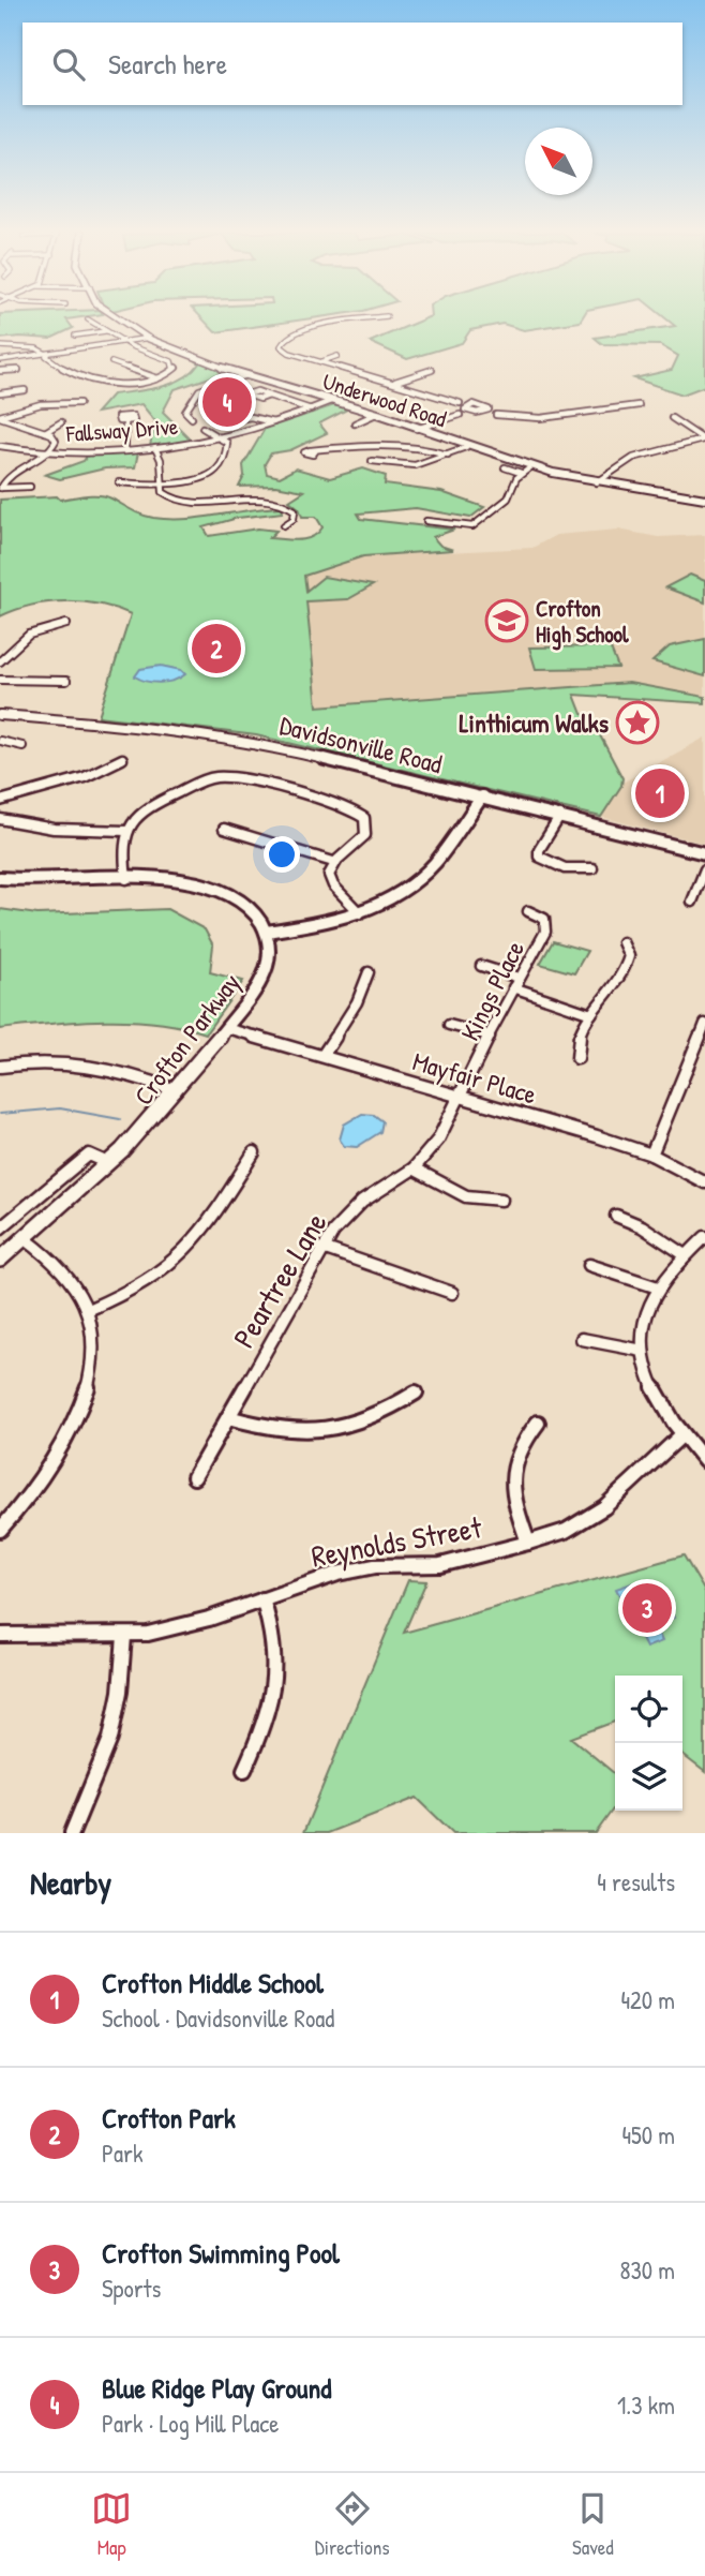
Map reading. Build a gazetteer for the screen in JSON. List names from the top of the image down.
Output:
{
  "streets": {
    "street": [
      "Underwood Road",
      "Fallsway Drive",
      "Davidsonville Road",
      "Kings Place",
      "Crofton Parkway",
      "Mayfair Place",
      "Peartree Lane",
      "Reynolds Street"
    ]
  },
  "crossings": [
    ["Underwood Road", "Fallsway Drive"],
    ["Kings Place", "Mayfair Place"],
    ["Kings Place", "Peartree Lane"],
    ["Crofton Parkway", "Mayfair Place"],
    ["Mayfair Place", "Peartree Lane"]
  ],
  "places": {
    "school or university": ["Crofton High School"],
    "place": ["Linthicum Walks"]
  },
  "north": "top left",
  "page": {
    "search": "Search here",
    "pins": [
      "4",
      "2",
      "1",
      "3"
    ],
    "heading": ["Nearby", "4 results"],
    "list": [
      {
        "mark": "1",
        "name": "Crofton Middle School",
        "note": "School · Davidsonville Road",
        "value": "420 m"
      },
      {
        "mark": "2",
        "name": "Crofton Park",
        "note": "Park",
        "value": "450 m"
      },
      {
        "mark": "3",
        "name": "Crofton Swimming Pool",
        "note": "Sports",
        "value": "830 m"
      },
      {
        "mark": "4",
        "name": "Blue Ridge Play Ground",
        "note": "Park · Log Mill Place",
        "value": "1.3 km"
      }
    ],
    "nav": ["Map", "Directions", "Saved"]
  }
}
